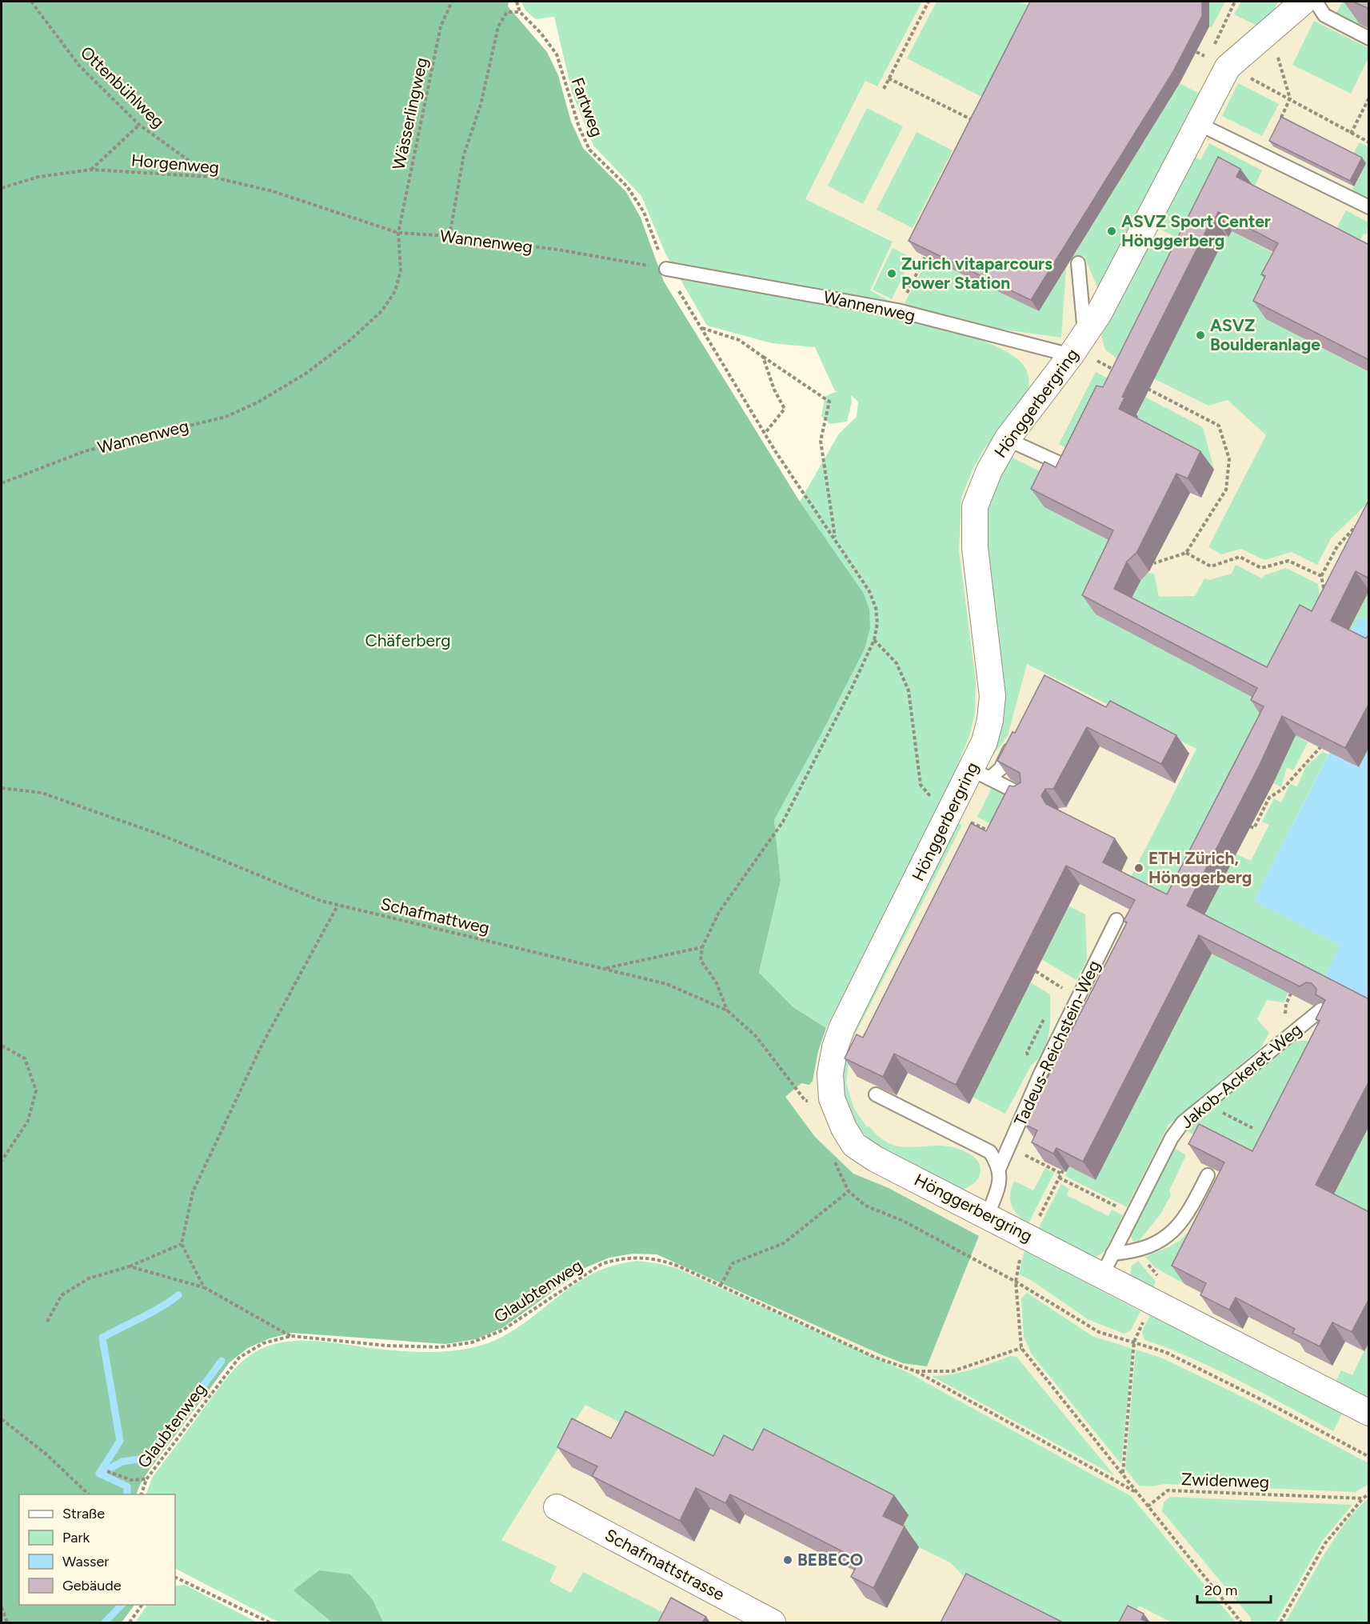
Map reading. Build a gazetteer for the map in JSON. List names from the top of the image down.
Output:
{
  "streets": {
    "street": ["Hönggerbergring", "Schafmattstrasse"],
    "lane": ["Wannenweg", "Tadeus-Reichstein-Weg", "Jakob-Ackeret-Weg"],
    "path": [
      "Ottenbühlweg",
      "Fartweg",
      "Wässerlingweg",
      "Horgenweg",
      "Schafmattweg",
      "Glaubtenweg",
      "Zwidenweg"
    ]
  },
  "crossings": [
    ["Ottenbühlweg", "Horgenweg"],
    ["Fartweg", "Wannenweg"],
    ["Wässerlingweg", "Horgenweg"],
    ["Wässerlingweg", "Wannenweg"],
    ["Horgenweg", "Wannenweg"],
    ["Wannenweg", "Hönggerbergring"],
    ["Hönggerbergring", "Schafmattweg"],
    ["Hönggerbergring", "Tadeus-Reichstein-Weg"],
    ["Hönggerbergring", "Jakob-Ackeret-Weg"]
  ],
  "parks": ["Chäferberg"],
  "places": [
    "ASVZ Sport Center Hönggerberg",
    "Zurich vitaparcours Power Station",
    "ASVZ Boulderanlage",
    "ETH Zürich, Hönggerberg",
    "BEBECO"
  ],
  "legend": [
    "Straße",
    "Park",
    "Wasser",
    "Gebäude"
  ],
  "scale_bar": "20 m"
}
